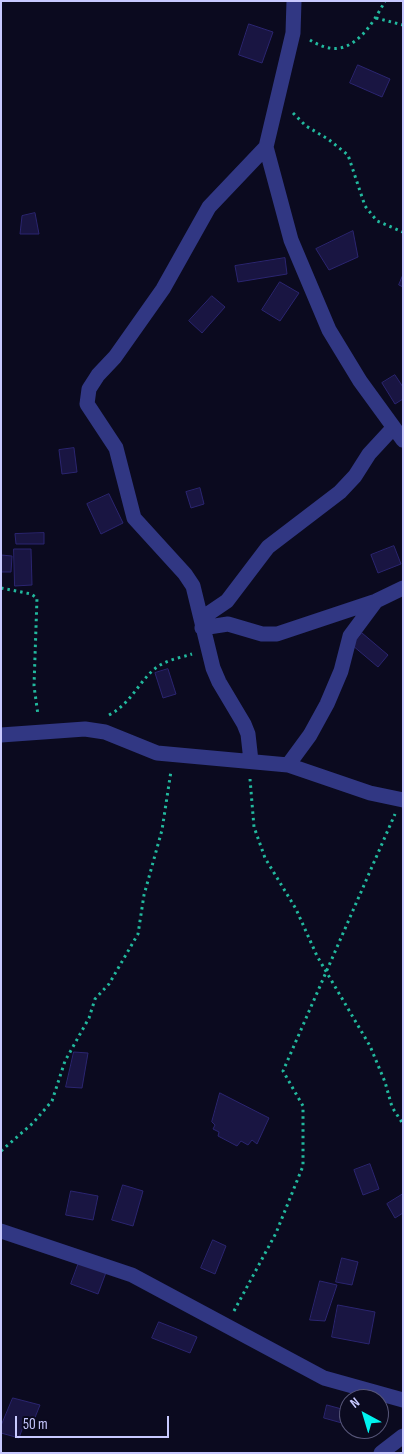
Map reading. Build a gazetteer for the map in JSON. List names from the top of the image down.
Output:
{
  "scale_bar": "50 m",
  "north": "top left"
}
